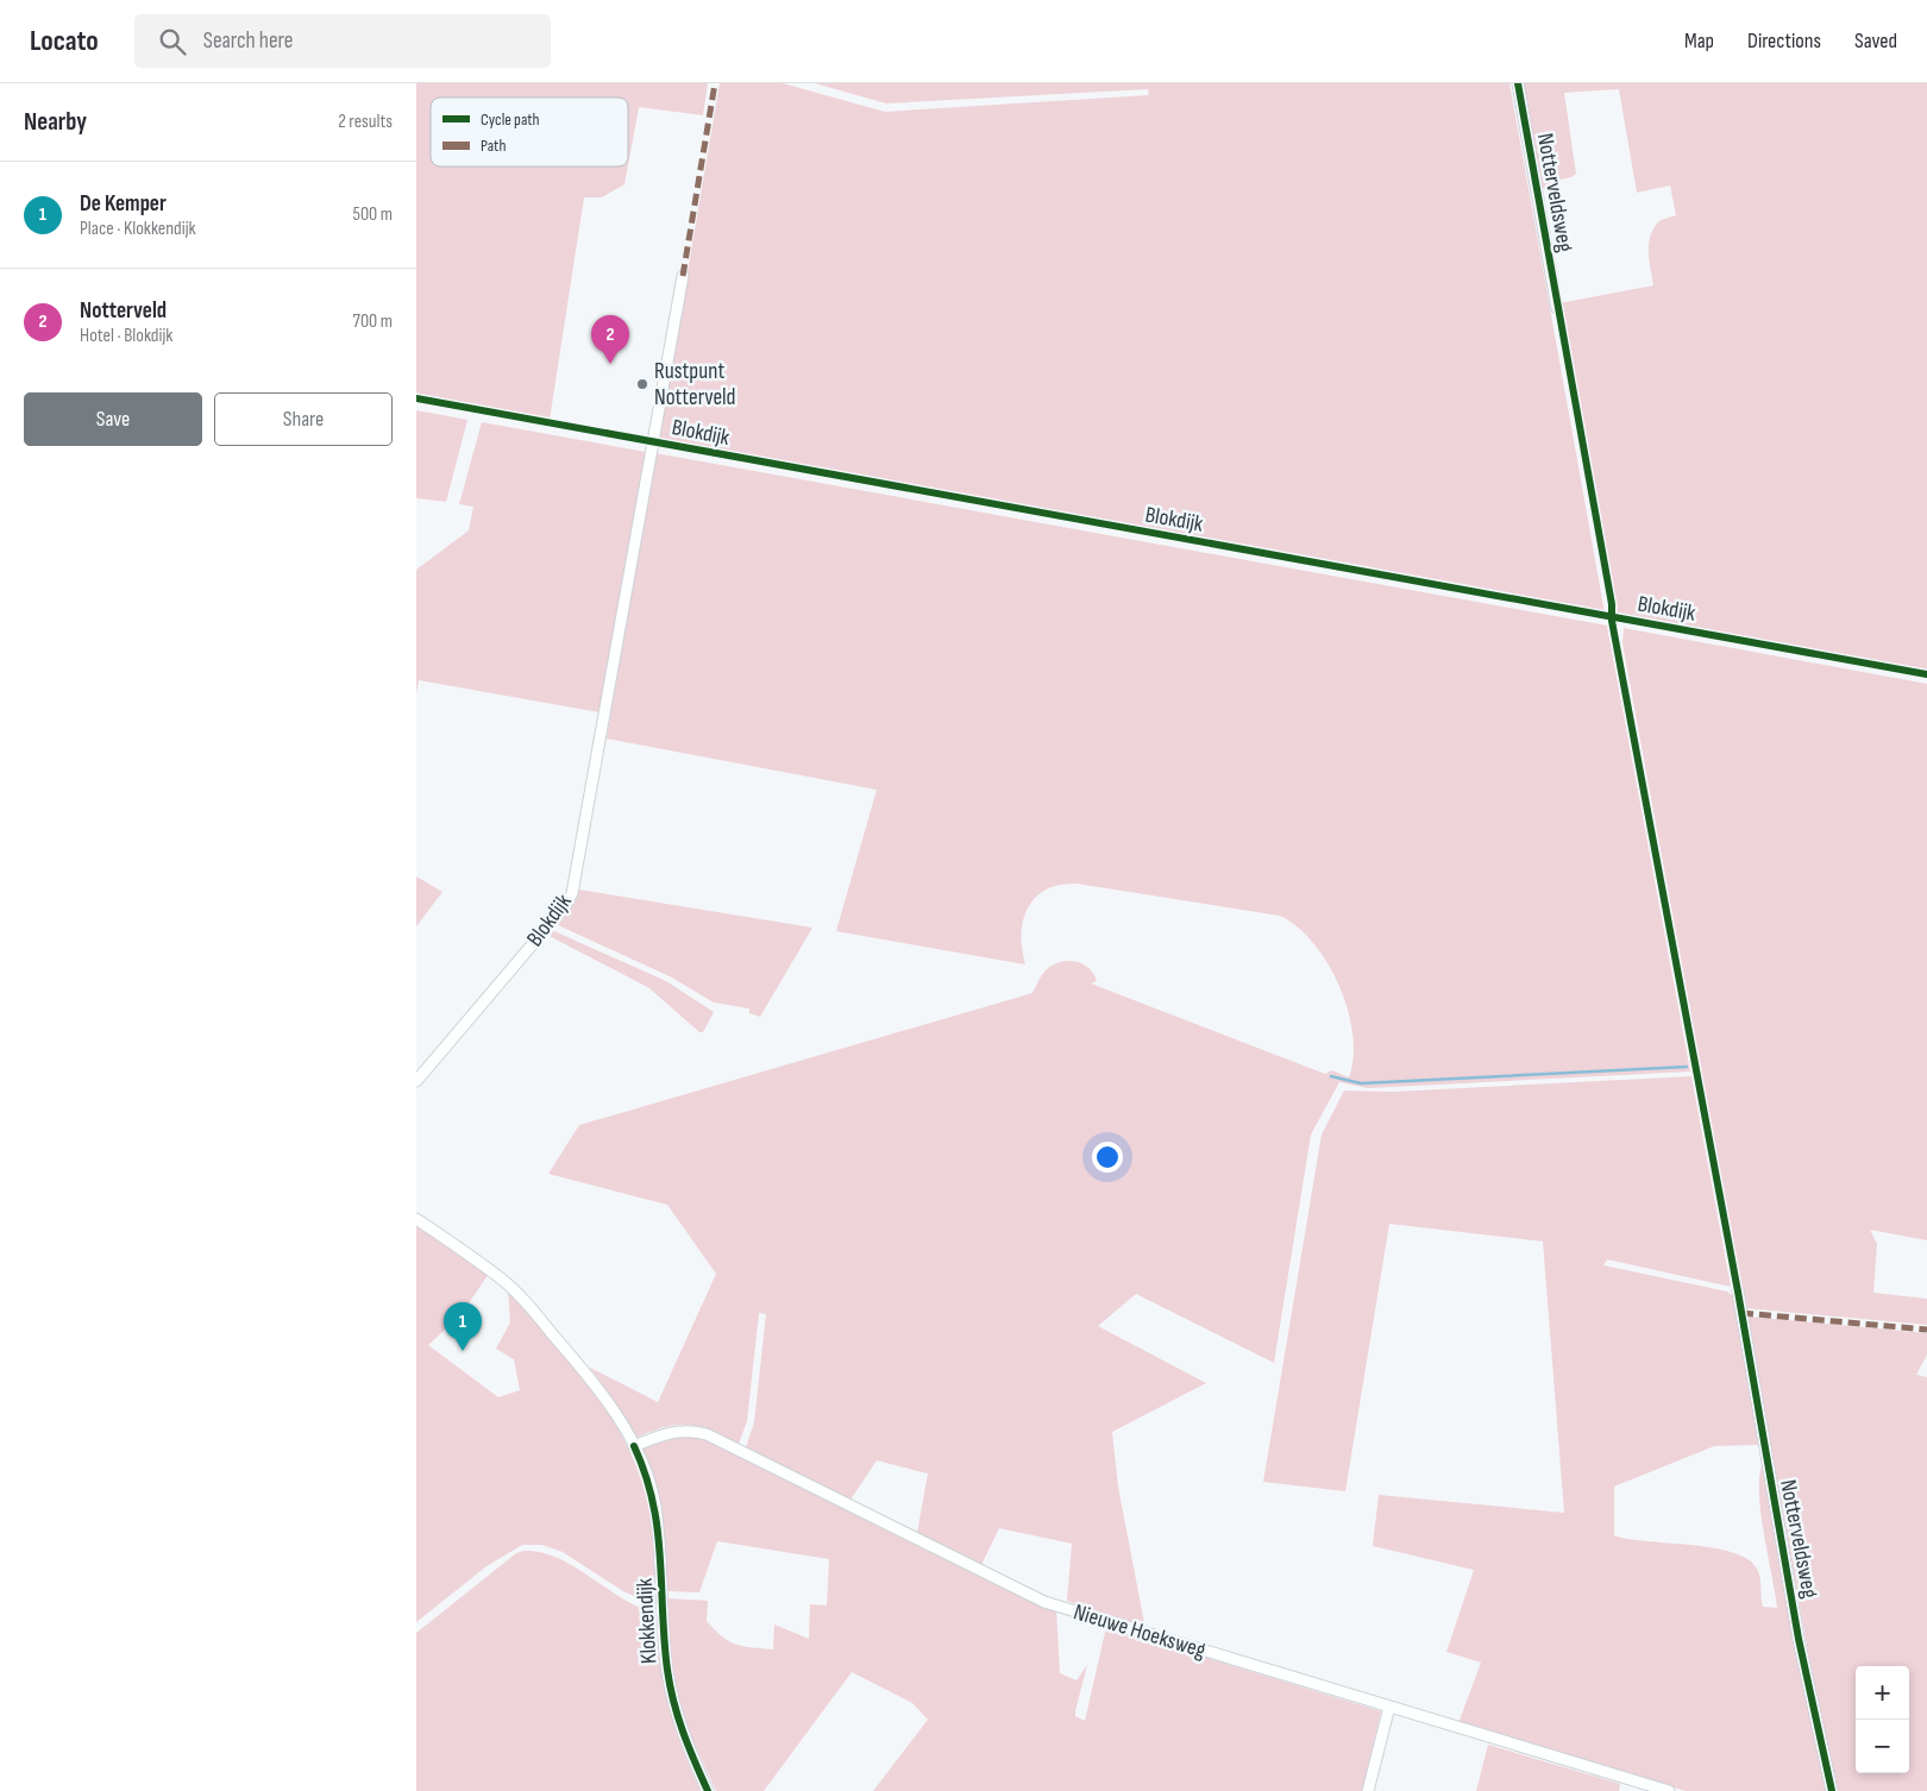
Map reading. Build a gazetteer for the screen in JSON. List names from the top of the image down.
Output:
{
  "streets": {
    "street": [
      "Notterveldsweg",
      "Blokdijk",
      "Klokkendijk",
      "Nieuwe Hoeksweg"
    ]
  },
  "crossings": [
    ["Klokkendijk", "Nieuwe Hoeksweg"]
  ],
  "places": ["Rustpunt Notterveld"],
  "legend": ["Cycle path", "Path"],
  "page": {
    "header": "Locato",
    "search": "Search here",
    "nav": ["Map", "Directions", "Saved"],
    "heading": ["Nearby", "2 results"],
    "list": [
      {
        "mark": "1",
        "name": "De Kemper",
        "note": "Place · Klokkendijk",
        "value": "500 m"
      },
      {
        "mark": "2",
        "name": "Notterveld",
        "note": "Hotel · Blokdijk",
        "value": "700 m"
      }
    ],
    "pins": ["2", "1"],
    "buttons": ["Save", "Share"],
    "map_buttons": ["+", "−"]
  }
}
